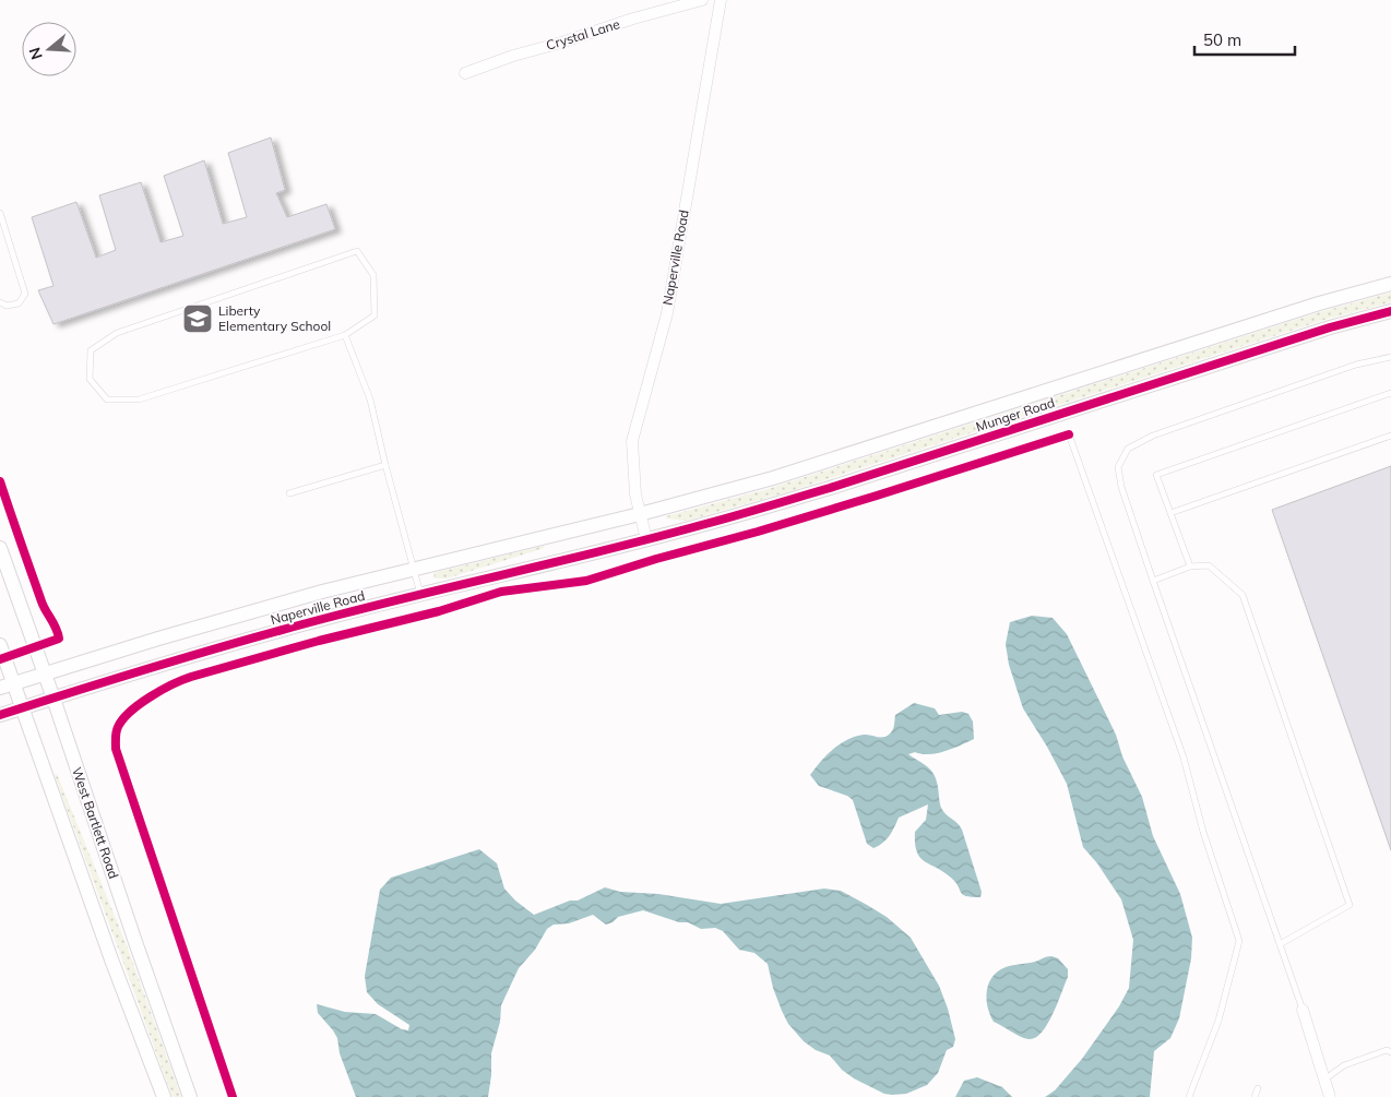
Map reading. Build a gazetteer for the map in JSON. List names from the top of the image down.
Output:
{
  "streets": {
    "street": [
      "Crystal Lane",
      "Naperville Road",
      "Munger Road",
      "West Bartlett Road"
    ]
  },
  "crossings": [
    ["Naperville Road", "Munger Road"],
    ["Naperville Road", "West Bartlett Road"]
  ],
  "places": {
    "school or university": ["Liberty Elementary School"]
  },
  "scale_bar": "50 m",
  "north": "left"
}
